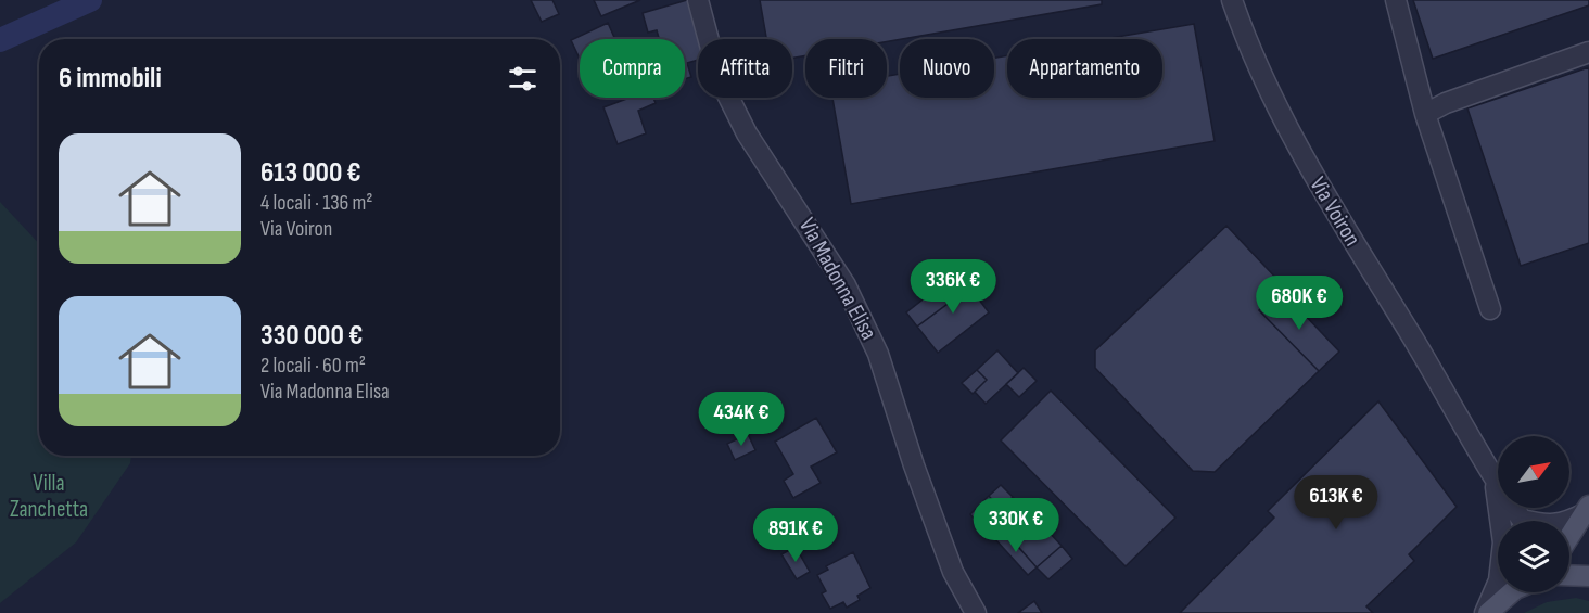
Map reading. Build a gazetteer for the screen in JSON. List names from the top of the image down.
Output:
{
  "streets": {
    "street": ["Via Voiron", "Via Madonna Elisa"]
  },
  "parks": ["Villa Zanchetta"],
  "north": "top right",
  "page": {
    "chip": [
      "Compra",
      "Affitta",
      "Filtri",
      "Nuovo",
      "Appartamento"
    ],
    "heading": "6 immobili",
    "list": [
      {
        "name": "613 000 €",
        "note": "4 locali · 136 m² · Via Voiron"
      },
      {
        "name": "330 000 €",
        "note": "2 locali · 60 m² · Via Madonna Elisa"
      }
    ],
    "price": [
      "336K €",
      "680K €",
      "434K €",
      "613K €",
      "330K €",
      "891K €"
    ]
  }
}
